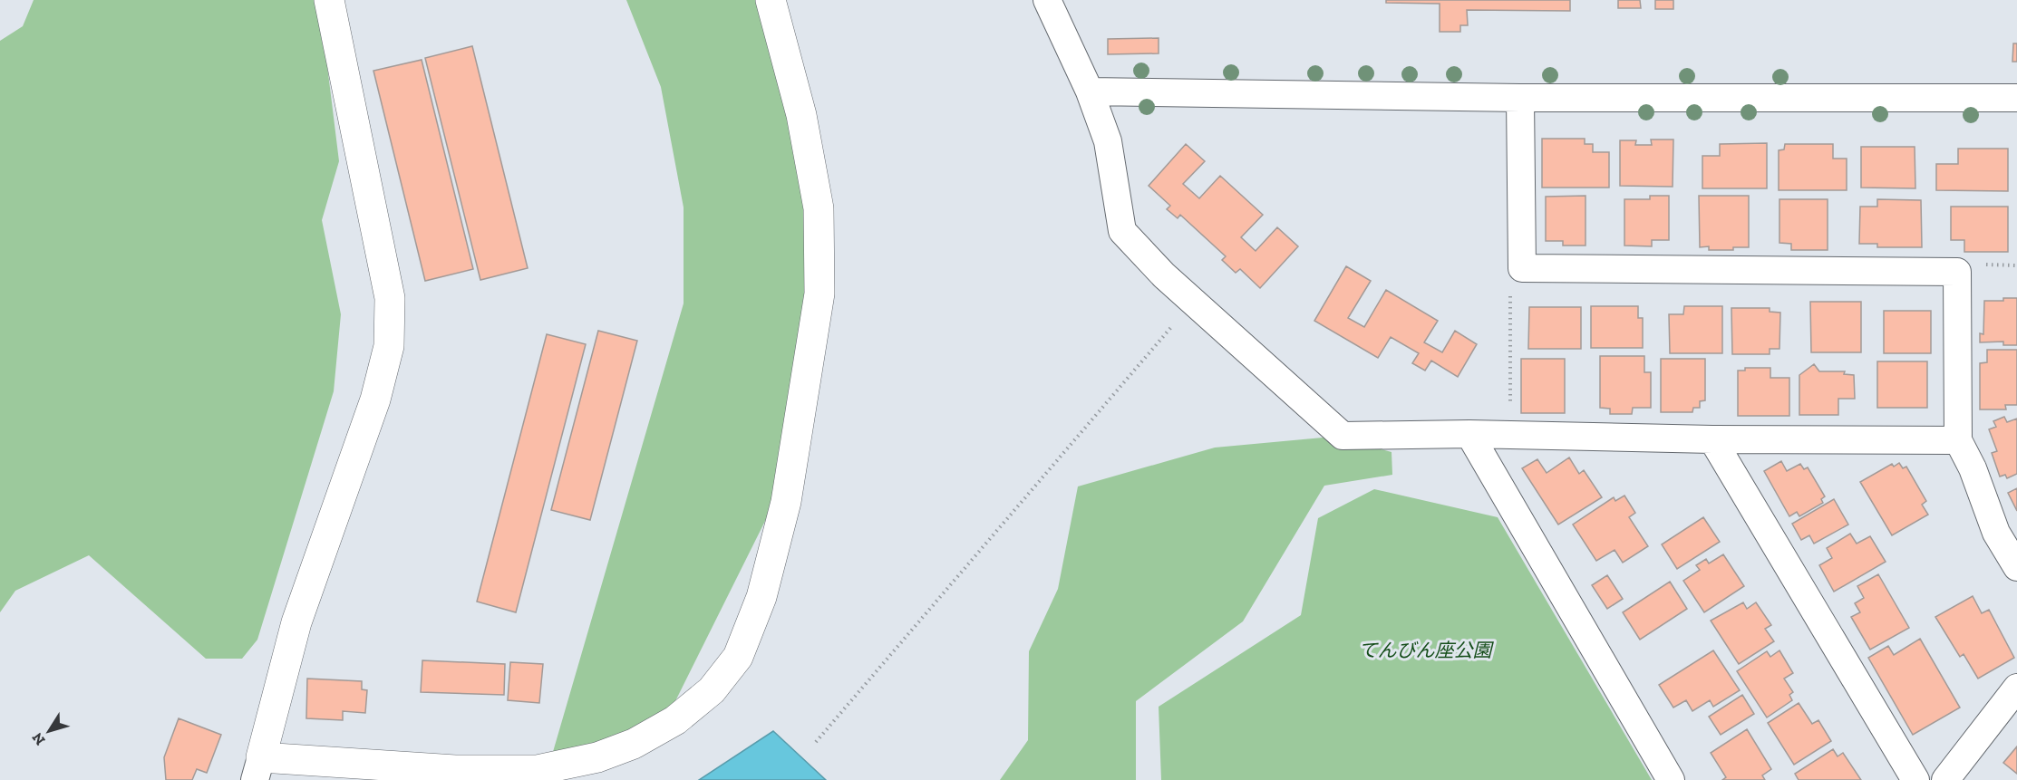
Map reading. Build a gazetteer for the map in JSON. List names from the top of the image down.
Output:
{
  "parks": ["てんびん座公園"],
  "north": "bottom left"
}
